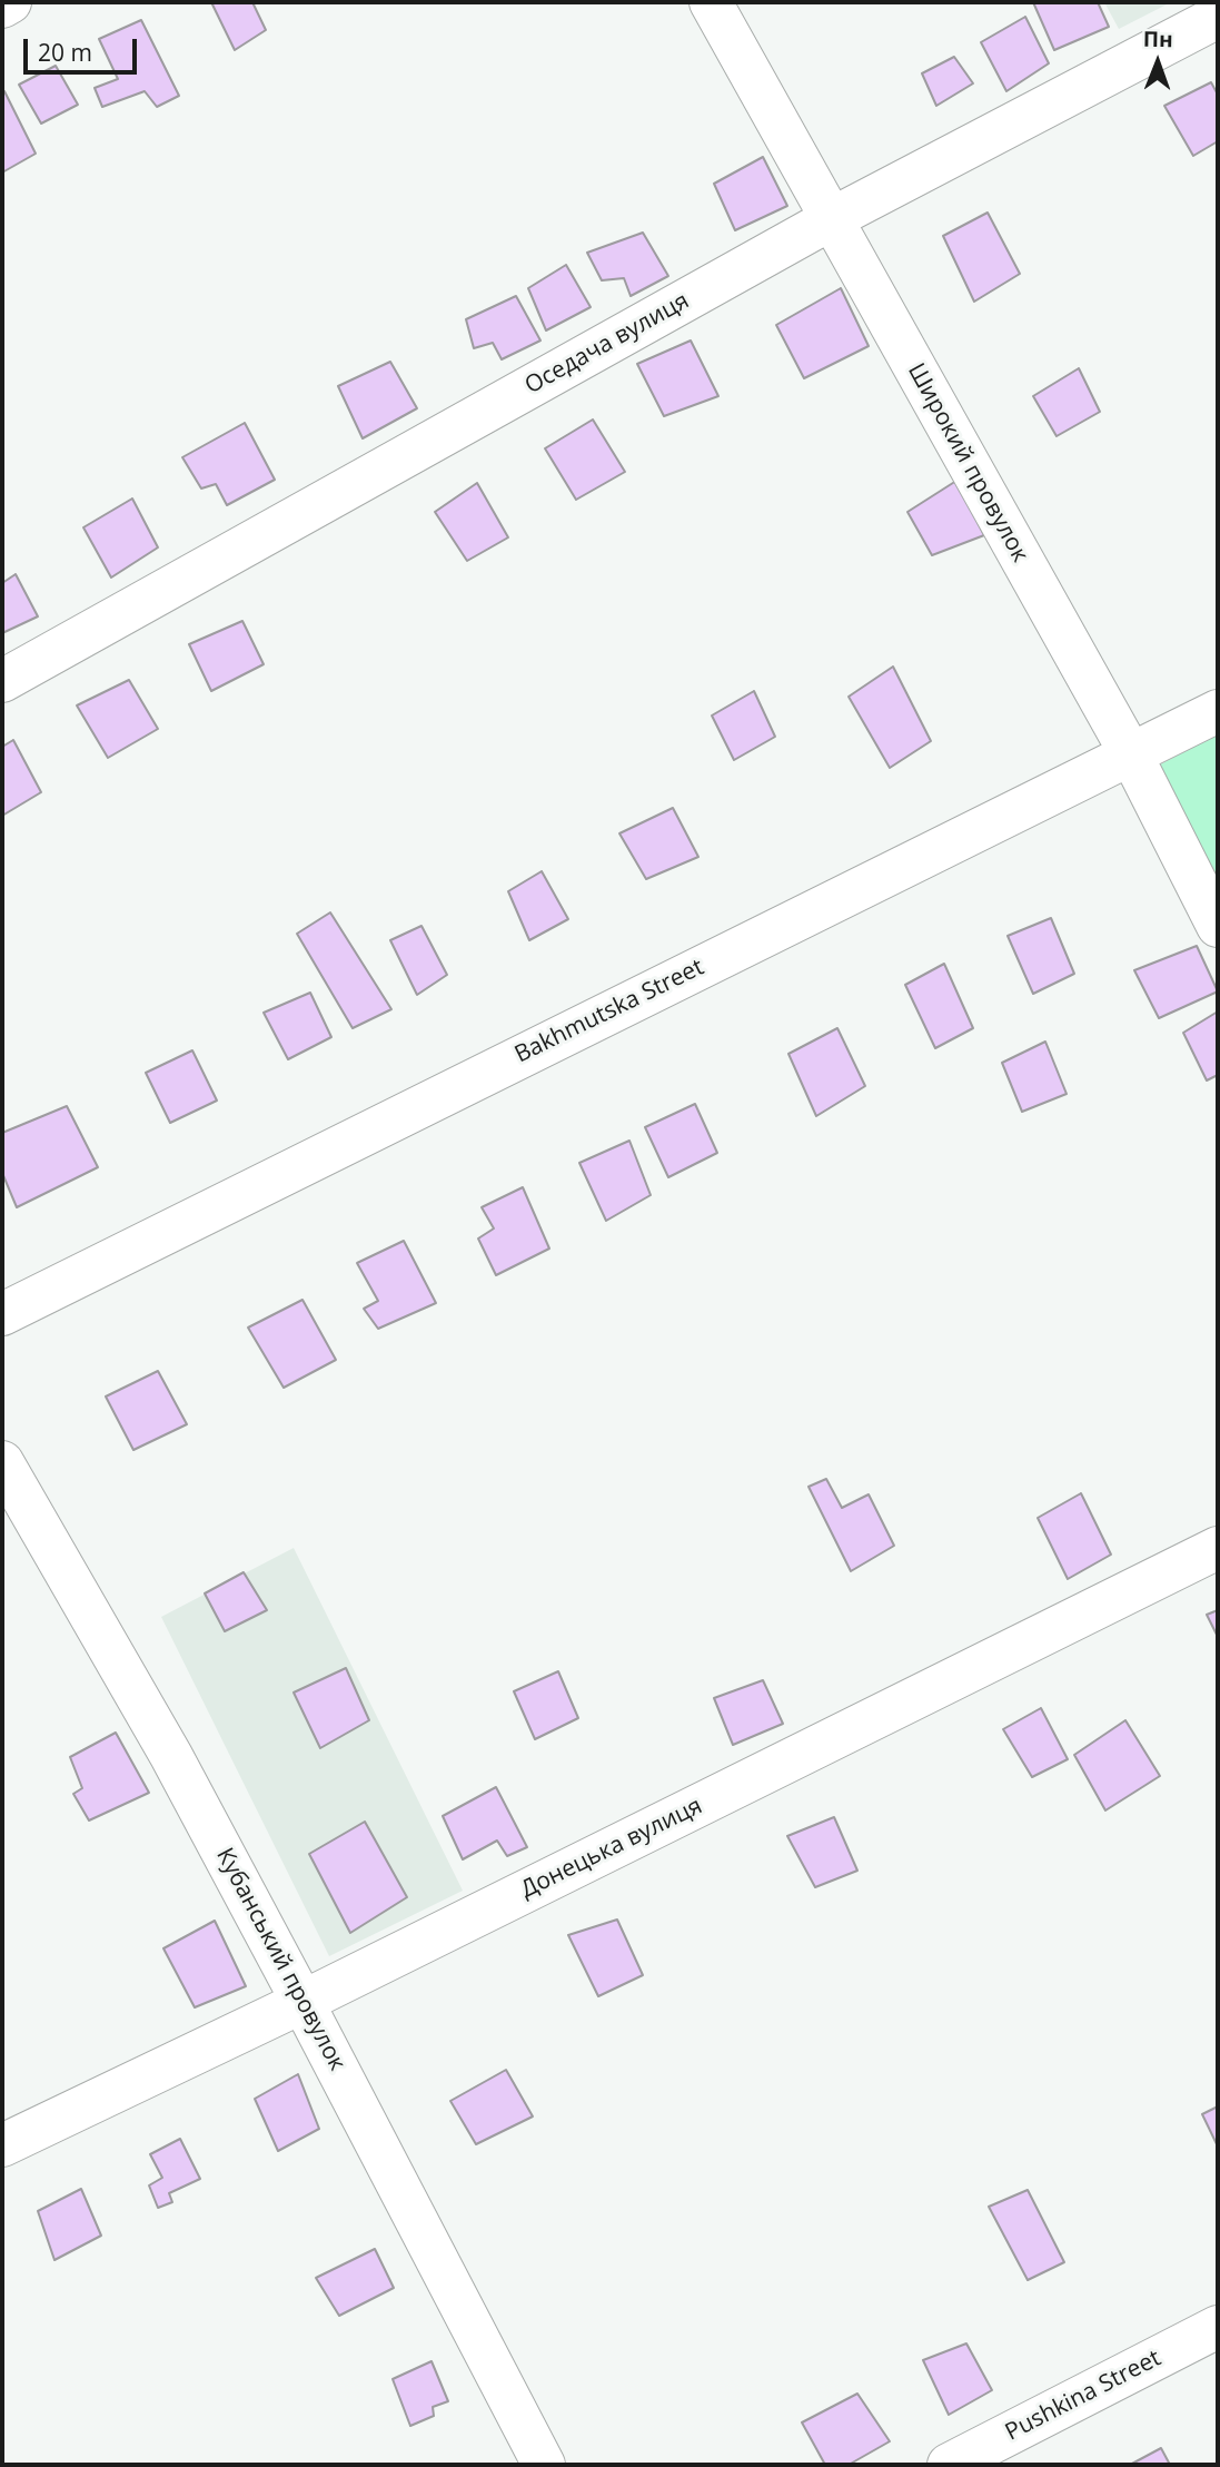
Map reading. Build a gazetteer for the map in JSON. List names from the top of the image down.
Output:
{
  "streets": {
    "street": [
      "Оседача вулиця",
      "Широкий провулок",
      "Bakhmutska Street",
      "Донецька вулиця",
      "Кубанський провулок",
      "Pushkina Street"
    ]
  },
  "crossings": [
    ["Оседача вулиця", "Широкий провулок"],
    ["Широкий провулок", "Bakhmutska Street"],
    ["Донецька вулиця", "Кубанський провулок"]
  ],
  "scale_bar": "20 m",
  "north": "top"
}
